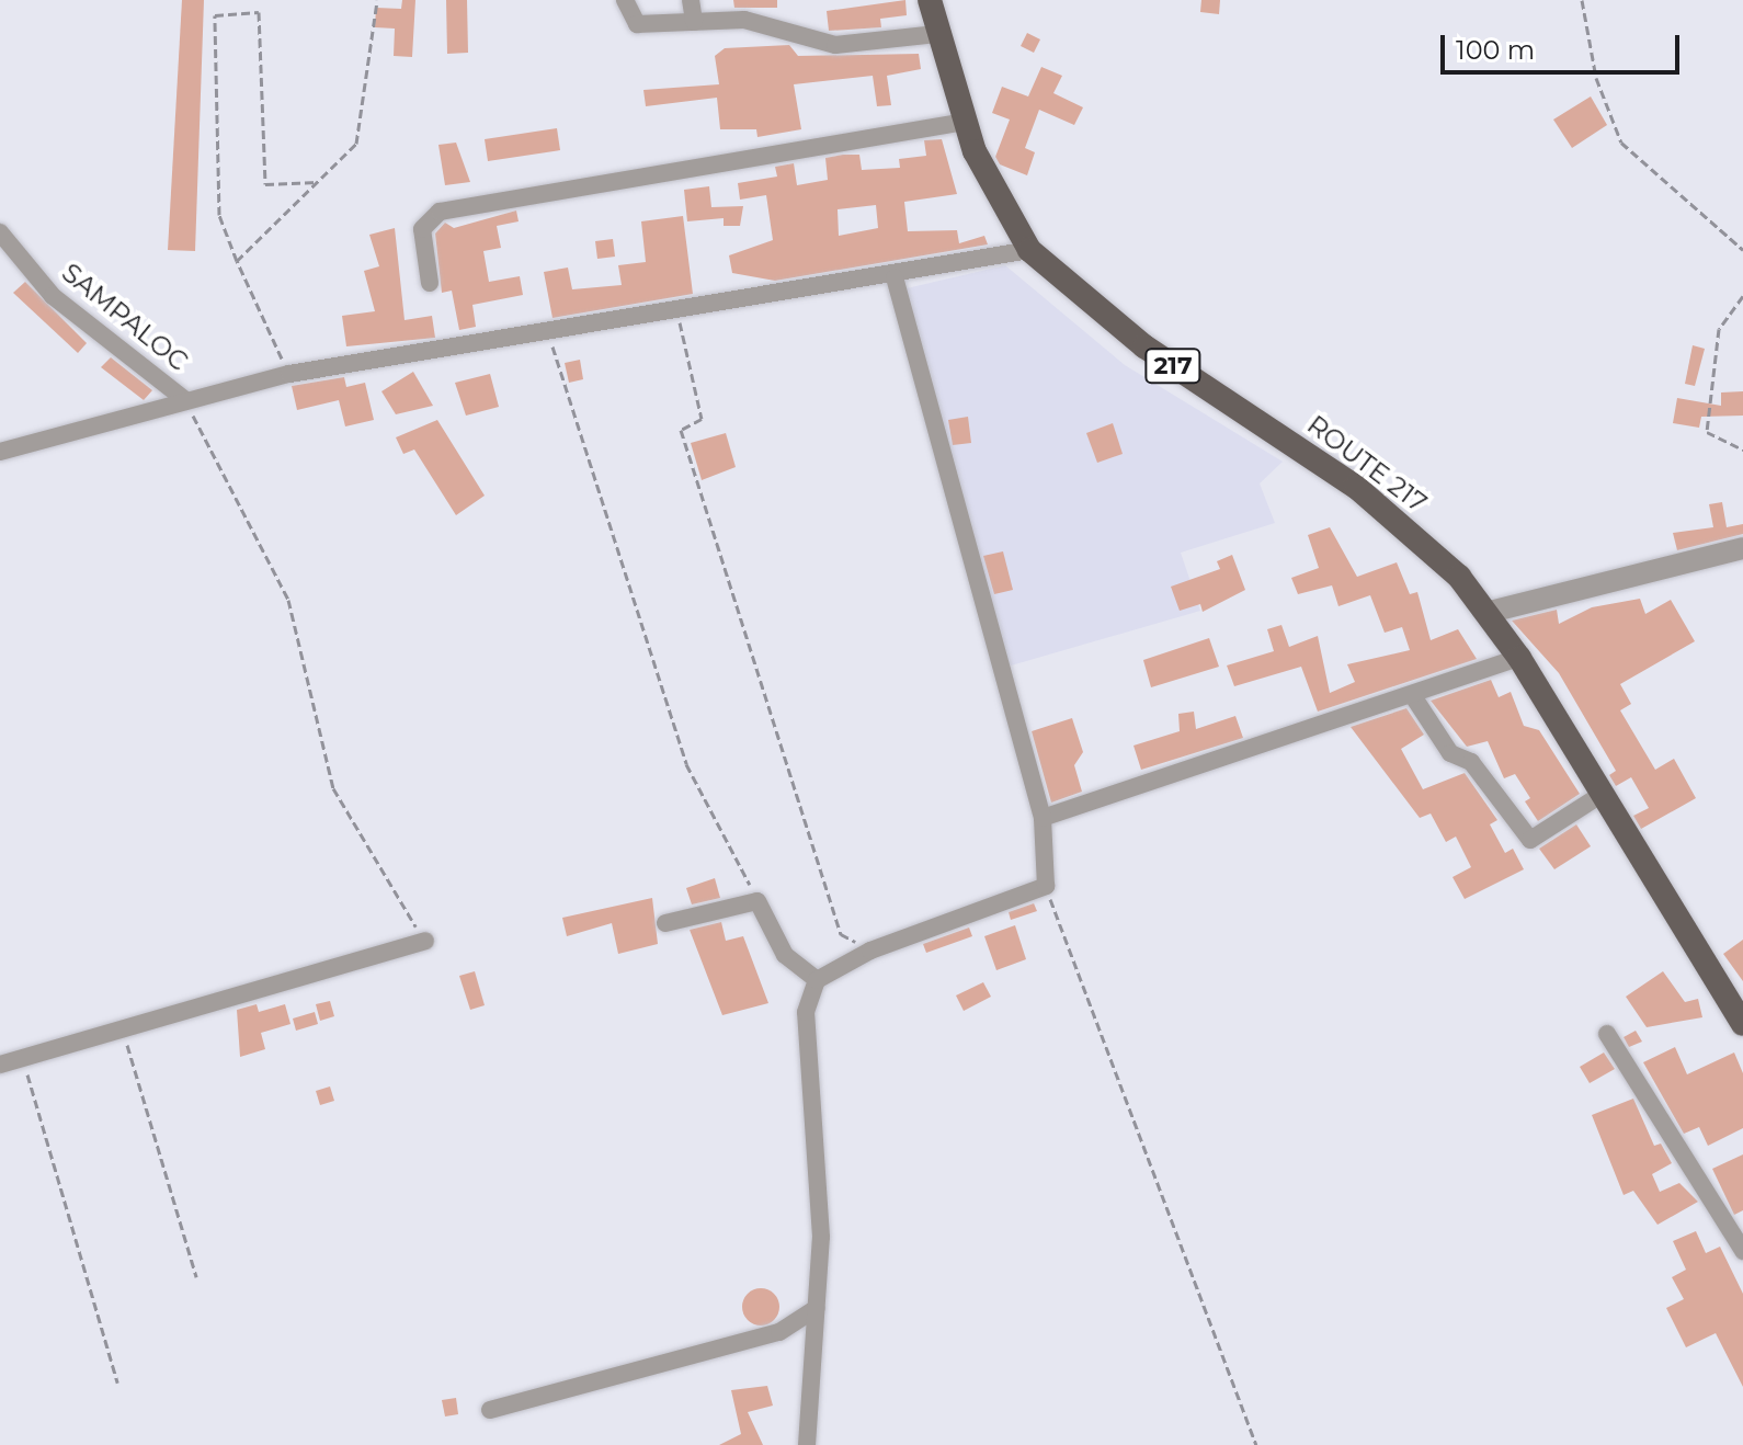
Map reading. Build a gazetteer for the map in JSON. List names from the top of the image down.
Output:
{
  "streets": {
    "main road": ["217", "ROUTE 217"],
    "street": ["SAMPALOC"]
  },
  "scale_bar": "100 m"
}
